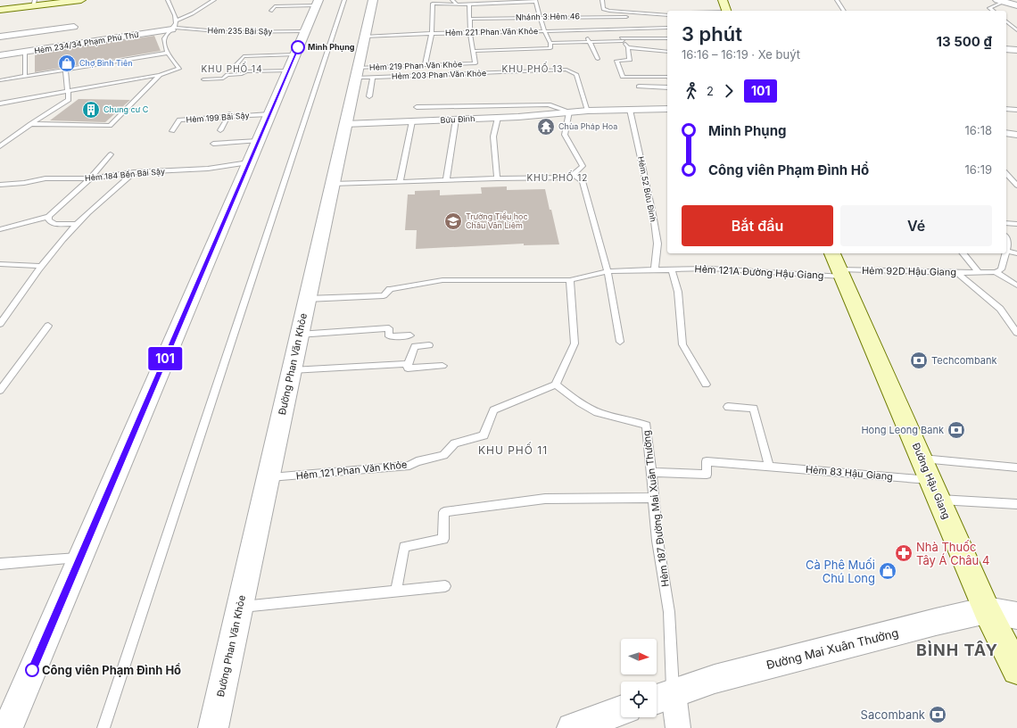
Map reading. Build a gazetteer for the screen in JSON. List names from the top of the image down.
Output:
{
  "streets": {
    "main road": ["Đường Hậu Giang"],
    "street": [
      "Hẻm 234/34 Phạm Phú Thứ",
      "Bửu Đình",
      "Đường Phan Văn Khỏe",
      "Đường Mai Xuân Thưởng"
    ],
    "lane": [
      "Nhánh 3 Hẻm 46",
      "Hẻm 235 Bãi Sậy",
      "Hẻm 221 Phan Văn Khỏe",
      "Hẻm 219 Phan Văn Khỏe",
      "Hẻm 203 Phan Văn Khỏe",
      "Hẻm 199 Bãi Sậy",
      "Hẻm 184 Bến Bãi Sậy",
      "Hẻm 52 Bửu Đình",
      "Hẻm 92D Hậu Giang",
      "Hẻm 121A Đường Hậu Giang",
      "Hẻm 121 Phan Văn Khỏe",
      "Hẻm 83 Hậu Giang",
      "Hẻm 187 Đường Mai Xuân Thưởng"
    ]
  },
  "crossings": [
    ["Hẻm 235 Bãi Sậy", "Hẻm 234/34 Phạm Phú Thứ"],
    ["Hẻm 221 Phan Văn Khỏe", "Hẻm 219 Phan Văn Khỏe"],
    ["Hẻm 221 Phan Văn Khỏe", "Đường Phan Văn Khỏe"],
    ["Hẻm 219 Phan Văn Khỏe", "Hẻm 203 Phan Văn Khỏe"],
    ["Hẻm 219 Phan Văn Khỏe", "Đường Phan Văn Khỏe"],
    ["Hẻm 203 Phan Văn Khỏe", "Bửu Đình"],
    ["Hẻm 203 Phan Văn Khỏe", "Đường Phan Văn Khỏe"],
    ["Bửu Đình", "Hẻm 52 Bửu Đình"],
    ["Bửu Đình", "Đường Phan Văn Khỏe"],
    ["Hẻm 52 Bửu Đình", "Hẻm 121A Đường Hậu Giang"],
    ["Hẻm 92D Hậu Giang", "Hẻm 121A Đường Hậu Giang"],
    ["Hẻm 92D Hậu Giang", "Đường Hậu Giang"],
    ["Hẻm 121A Đường Hậu Giang", "Đường Phan Văn Khỏe"],
    ["Hẻm 121A Đường Hậu Giang", "Đường Hậu Giang"],
    ["Đường Phan Văn Khỏe", "Hẻm 121 Phan Văn Khỏe"],
    ["Hẻm 121 Phan Văn Khỏe", "Hẻm 187 Đường Mai Xuân Thưởng"],
    ["Hẻm 83 Hậu Giang", "Đường Hậu Giang"],
    ["Hẻm 83 Hậu Giang", "Hẻm 187 Đường Mai Xuân Thưởng"],
    ["Đường Hậu Giang", "Đường Mai Xuân Thưởng"],
    ["Hẻm 187 Đường Mai Xuân Thưởng", "Đường Mai Xuân Thưởng"]
  ],
  "districts": [
    "KHU PHỐ 14",
    "KHU PHỐ 13",
    "KHU PHỐ 12",
    "KHU PHỐ 11",
    "BÌNH TÂY"
  ],
  "places": {
    "other": ["Minh Phụng", "Công viên Phạm Đình Hổ"],
    "shop": ["Chợ Bình Tiên", "Cà Phê Muối Chú Long"],
    "building": ["Chung cư C"],
    "temple": ["Chùa Pháp Hoa"],
    "school or university": ["Trường Tiểu học Châu Văn Liêm"],
    "bank": ["Techcombank", "Hong Leong Bank", "Sacombank"],
    "pharmacy": ["Nhà Thuốc Tây Á Châu 4"]
  },
  "lines": ["bus line 101"],
  "north": "right",
  "page": {
    "on_map": "101",
    "heading": ["3 phút", "16:16 – 16:19 · Xe buýt", "13 500 ₫"],
    "legs": ["2", "101"],
    "list": [
      {
        "name": "Minh Phụng",
        "value": "16:18"
      },
      {
        "name": "Công viên Phạm Đình Hổ",
        "value": "16:19"
      }
    ],
    "buttons": ["Bắt đầu", "Vé"]
  }
}
